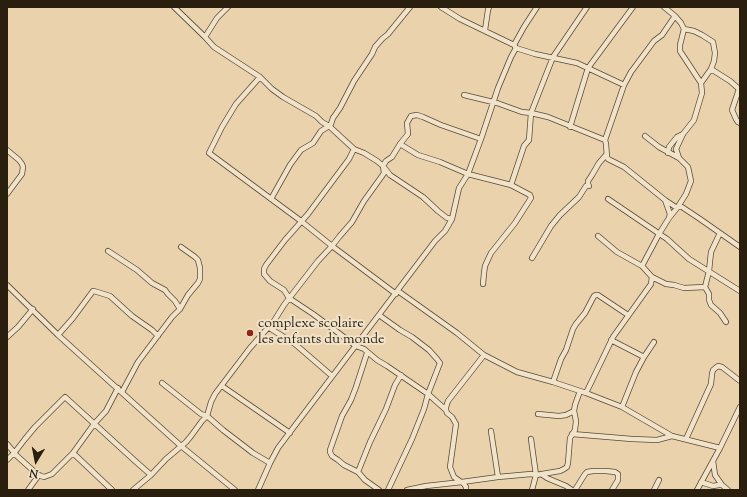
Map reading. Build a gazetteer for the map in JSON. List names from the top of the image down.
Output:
{
  "places": ["complexe scolaire les enfants du monde"],
  "north": "bottom"
}
